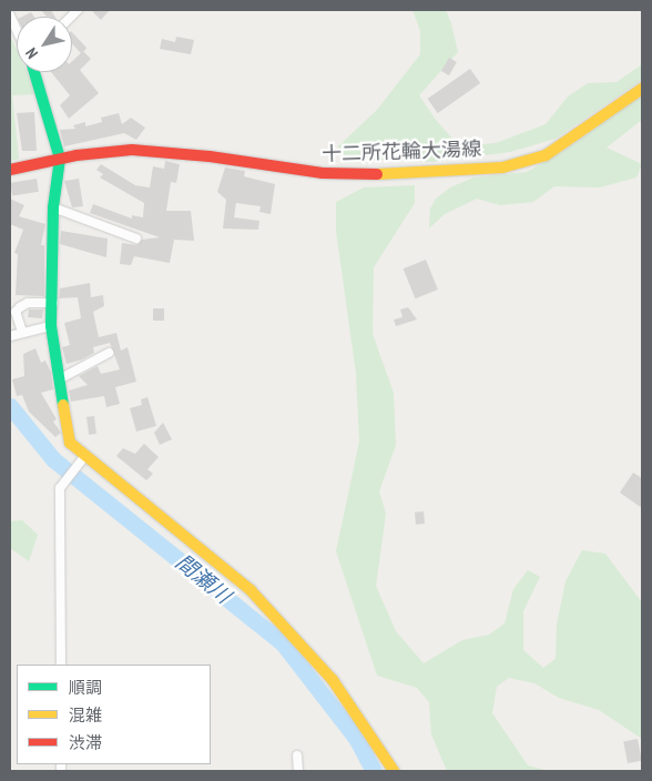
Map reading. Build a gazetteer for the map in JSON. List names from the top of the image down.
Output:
{
  "streets": {
    "street": ["十二所花輪大湯線"]
  },
  "water": ["間瀬川"],
  "legend": ["順調", "混雑", "渋滞"],
  "north": "bottom left"
}
